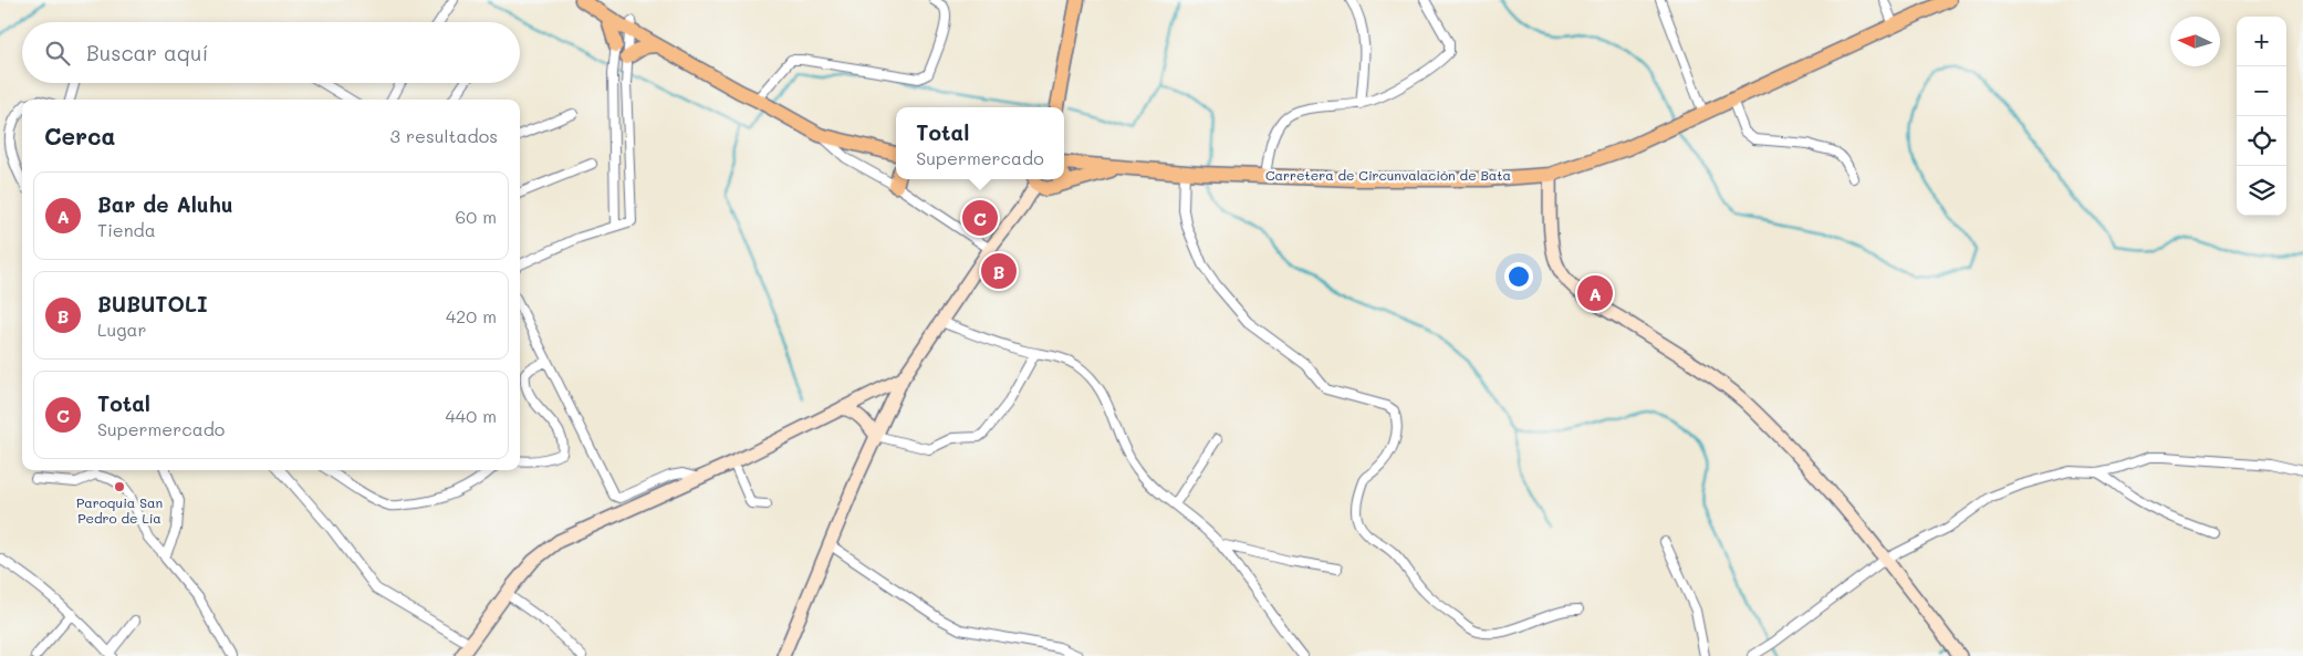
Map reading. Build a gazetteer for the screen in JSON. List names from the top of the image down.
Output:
{
  "streets": {
    "main road": ["Carretera de Circunvalación de Bata"]
  },
  "places": ["Paroquia San Pedro de Lia"],
  "north": "left",
  "page": {
    "map_buttons": ["+", "−"],
    "search": "Buscar aquí",
    "heading": ["Cerca", "3 resultados"],
    "popup": ["Total", "Supermercado"],
    "list": [
      {
        "mark": "A",
        "name": "Bar de Aluhu",
        "note": "Tienda",
        "value": "60 m"
      },
      {
        "mark": "B",
        "name": "BUBUTOLI",
        "note": "Lugar",
        "value": "420 m"
      },
      {
        "mark": "C",
        "name": "Total",
        "note": "Supermercado",
        "value": "440 m"
      }
    ],
    "pins": ["C", "B", "A"]
  }
}
